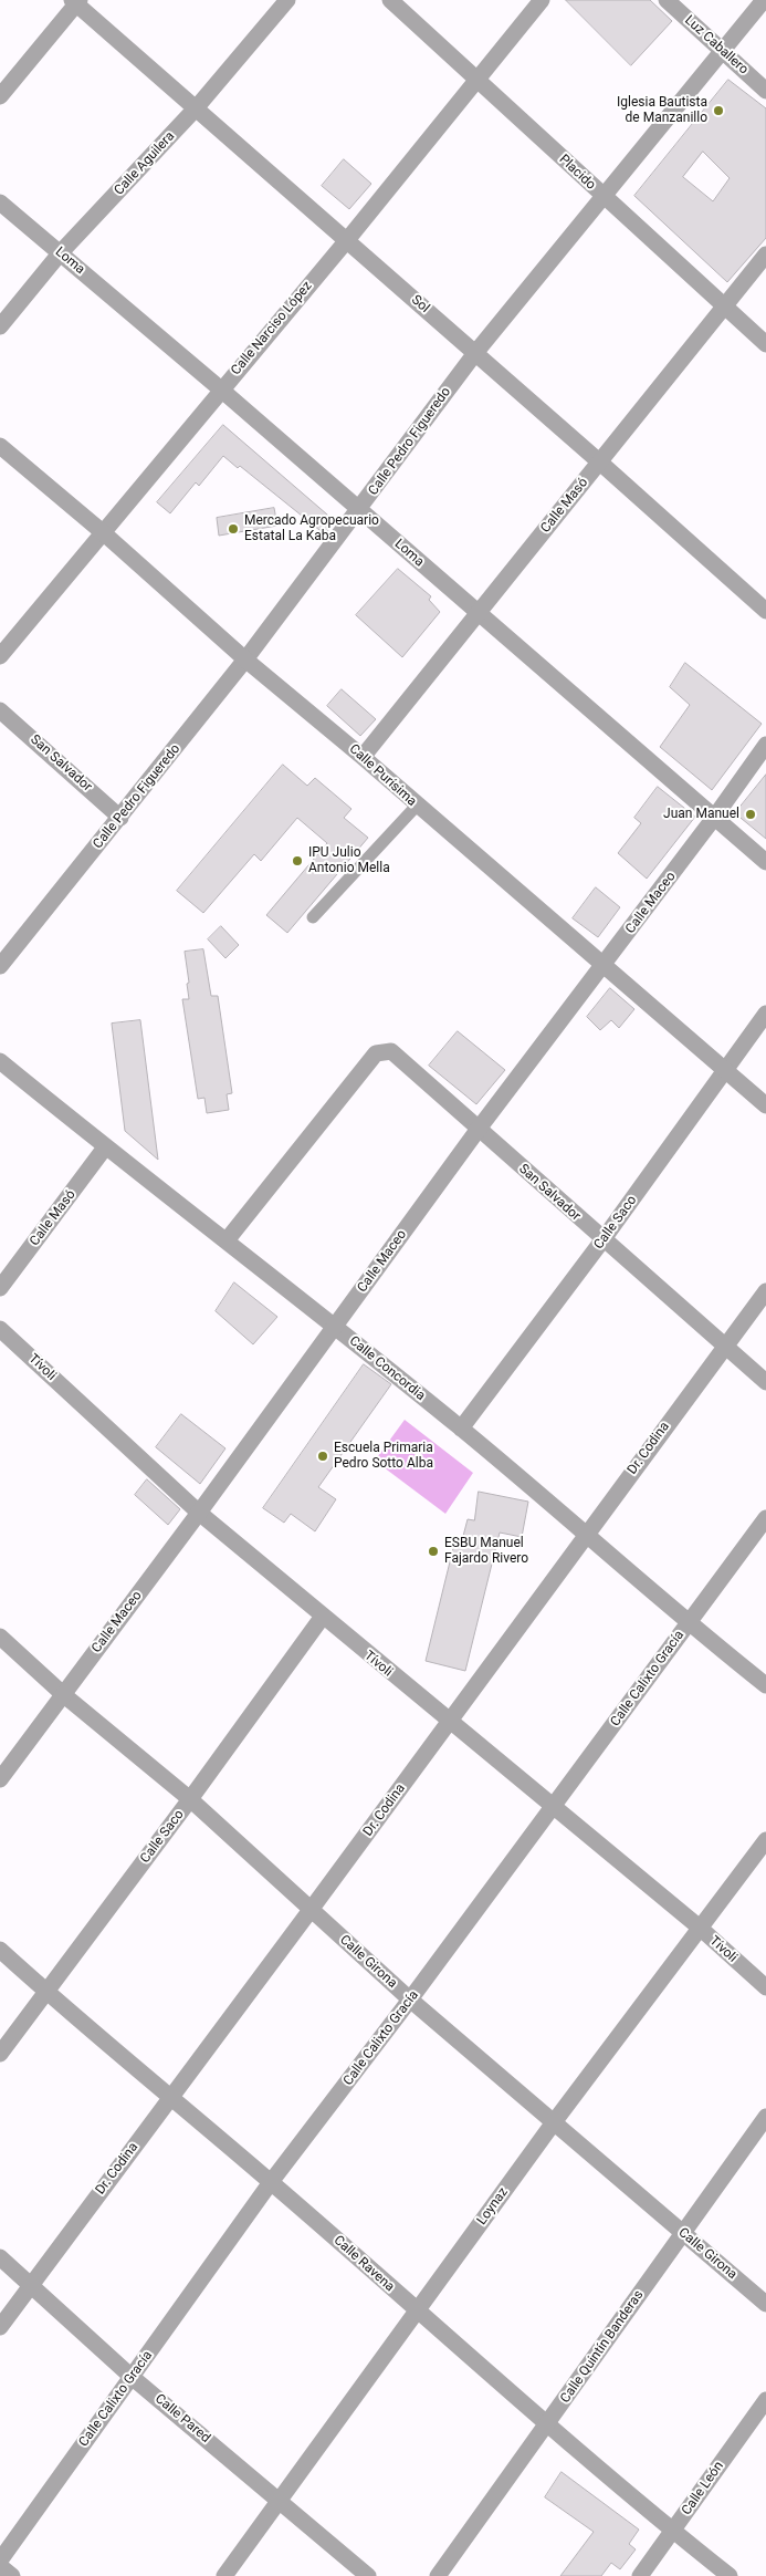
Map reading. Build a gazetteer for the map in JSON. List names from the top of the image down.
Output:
{
  "streets": {
    "street": [
      "Luz Caballero",
      "Calle Aguilera",
      "Placido",
      "Loma",
      "Sol",
      "Calle Narciso López",
      "Calle Pedro Figueredo",
      "Calle Masó",
      "San Salvador",
      "Calle Purísima",
      "Calle Maceo",
      "Calle Saco",
      "Tívoli",
      "Calle Concordia",
      "Dr. Codina",
      "Calle Calixto Gracía",
      "Calle Girona",
      "Loynaz",
      "Calle Ravena",
      "Calle Quintín Banderas",
      "Calle Pared",
      "Calle León"
    ]
  },
  "crossings": [
    ["Luz Caballero", "Calle Pedro Figueredo"],
    ["Calle Aguilera", "Loma"],
    ["Calle Aguilera", "Sol"],
    ["Placido", "Calle Narciso López"],
    ["Placido", "Calle Pedro Figueredo"],
    ["Placido", "Calle Masó"],
    ["Loma", "Calle Narciso López"],
    ["Loma", "Calle Pedro Figueredo"],
    ["Loma", "Calle Masó"],
    ["Loma", "Calle Maceo"],
    ["Sol", "Calle Narciso López"],
    ["Sol", "Calle Pedro Figueredo"],
    ["Sol", "Calle Masó"],
    ["Calle Narciso López", "Calle Purísima"],
    ["Calle Pedro Figueredo", "San Salvador"],
    ["Calle Pedro Figueredo", "Calle Purísima"],
    ["Calle Masó", "Calle Purísima"],
    ["Calle Masó", "Calle Concordia"],
    ["San Salvador", "Calle Maceo"],
    ["San Salvador", "Calle Saco"],
    ["San Salvador", "Calle Concordia"],
    ["San Salvador", "Dr. Codina"],
    ["Calle Purísima", "Calle Maceo"],
    ["Calle Purísima", "Calle Saco"],
    ["Calle Maceo", "Tívoli"],
    ["Calle Maceo", "Calle Concordia"],
    ["Calle Maceo", "Calle Girona"],
    ["Calle Saco", "Tívoli"],
    ["Calle Saco", "Calle Concordia"],
    ["Calle Saco", "Calle Girona"],
    ["Calle Saco", "Calle Ravena"],
    ["Tívoli", "Dr. Codina"],
    ["Tívoli", "Calle Calixto Gracía"],
    ["Tívoli", "Loynaz"],
    ["Calle Concordia", "Dr. Codina"],
    ["Calle Concordia", "Calle Calixto Gracía"],
    ["Dr. Codina", "Calle Girona"],
    ["Dr. Codina", "Calle Ravena"],
    ["Dr. Codina", "Calle Pared"],
    ["Calle Calixto Gracía", "Calle Girona"],
    ["Calle Calixto Gracía", "Calle Ravena"],
    ["Calle Calixto Gracía", "Calle Pared"],
    ["Calle Girona", "Loynaz"],
    ["Calle Girona", "Calle Quintín Banderas"],
    ["Loynaz", "Calle Ravena"],
    ["Loynaz", "Calle Pared"],
    ["Calle Ravena", "Calle Quintín Banderas"],
    ["Calle Ravena", "Calle León"]
  ],
  "places": [
    "Iglesia Bautista de Manzanillo",
    "Mercado Agropecuario Estatal La Kaba",
    "Juan Manuel",
    "IPU Julio Antonio Mella",
    "Escuela Primaria Pedro Sotto Alba",
    "ESBU Manuel Fajardo Rivero"
  ]
}
